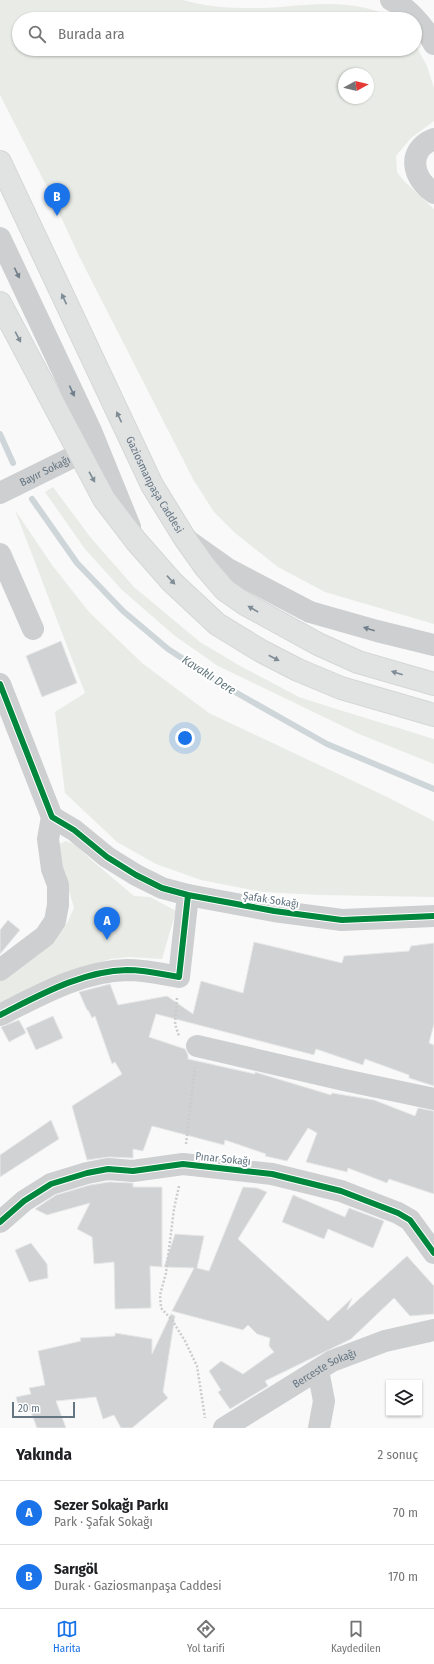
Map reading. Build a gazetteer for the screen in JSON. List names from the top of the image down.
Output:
{
  "streets": {
    "main road": ["Gaziosmanpaşa Caddesi"],
    "street": [
      "Bayır Sokağı",
      "Şafak Sokağı",
      "Pınar Sokağı",
      "Berceste Sokağı"
    ]
  },
  "water": ["Kavaklı Dere"],
  "scale_bar": "20 m",
  "north": "right",
  "page": {
    "search": "Burada ara",
    "pins": ["B", "A"],
    "scale": "20 m",
    "heading": ["Yakında", "2 sonuç"],
    "list": [
      {
        "mark": "A",
        "name": "Sezer Sokağı Parkı",
        "note": "Park · Şafak Sokağı",
        "value": "70 m"
      },
      {
        "mark": "B",
        "name": "Sarıgöl",
        "note": "Durak · Gaziosmanpaşa Caddesi",
        "value": "170 m"
      }
    ],
    "nav": ["Harita", "Yol tarifi", "Kaydedilen"]
  }
}
